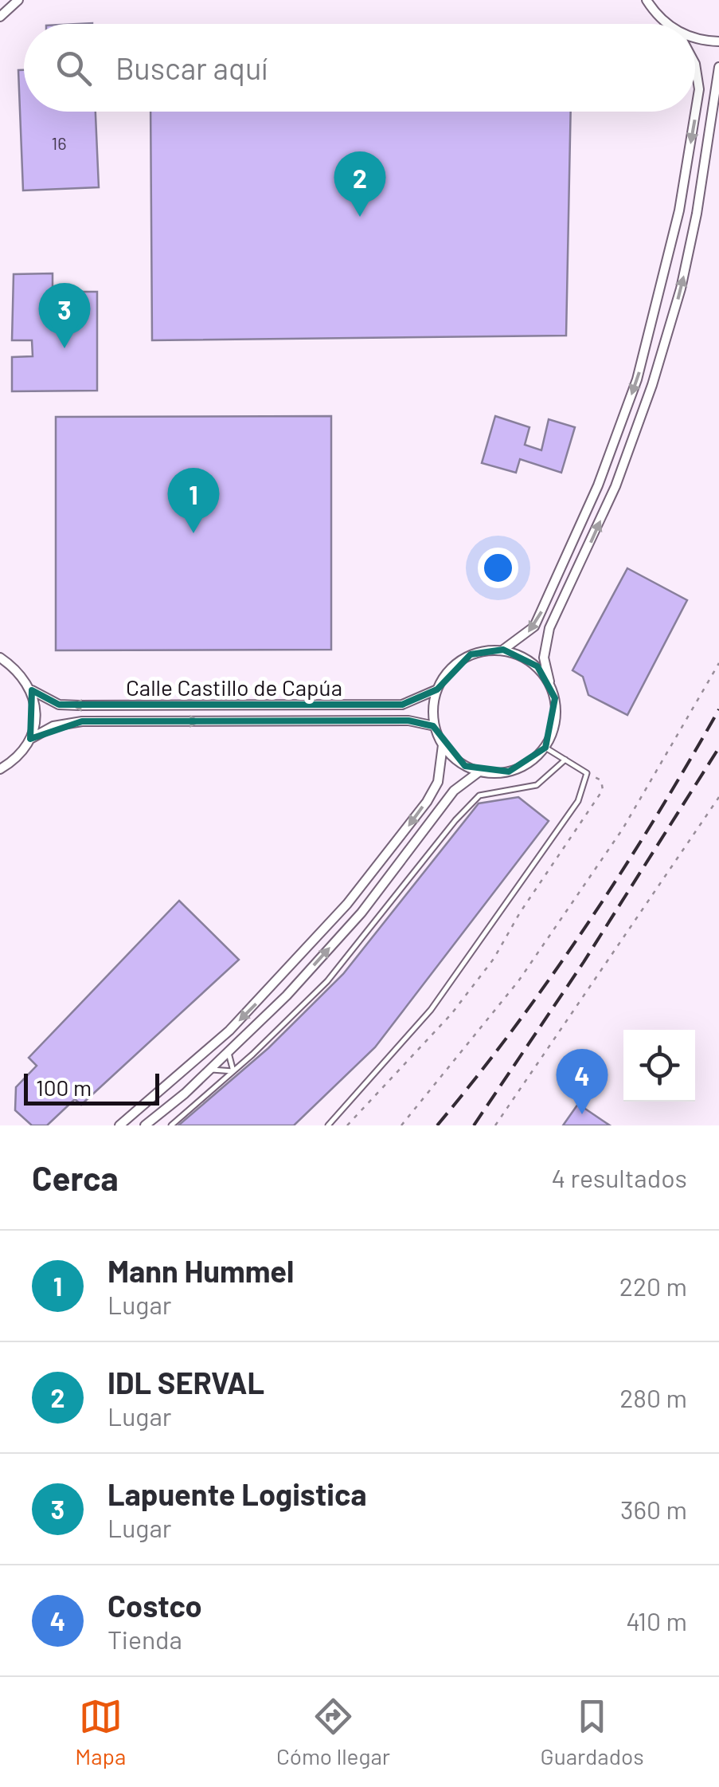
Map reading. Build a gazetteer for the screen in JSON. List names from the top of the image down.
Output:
{
  "streets": {
    "street": ["Calle Castillo de Capúa"]
  },
  "house_numbers": ["16"],
  "scale_bar": "100 m",
  "page": {
    "search": "Buscar aquí",
    "pins": [
      "2",
      "3",
      "1",
      "4"
    ],
    "scale": "100 m",
    "heading": ["Cerca", "4 resultados"],
    "list": [
      {
        "mark": "1",
        "name": "Mann Hummel",
        "note": "Lugar",
        "value": "220 m"
      },
      {
        "mark": "2",
        "name": "IDL SERVAL",
        "note": "Lugar",
        "value": "280 m"
      },
      {
        "mark": "3",
        "name": "Lapuente Logistica",
        "note": "Lugar",
        "value": "360 m"
      },
      {
        "mark": "4",
        "name": "Costco",
        "note": "Tienda",
        "value": "410 m"
      }
    ],
    "nav": ["Mapa", "Cómo llegar", "Guardados"]
  }
}
